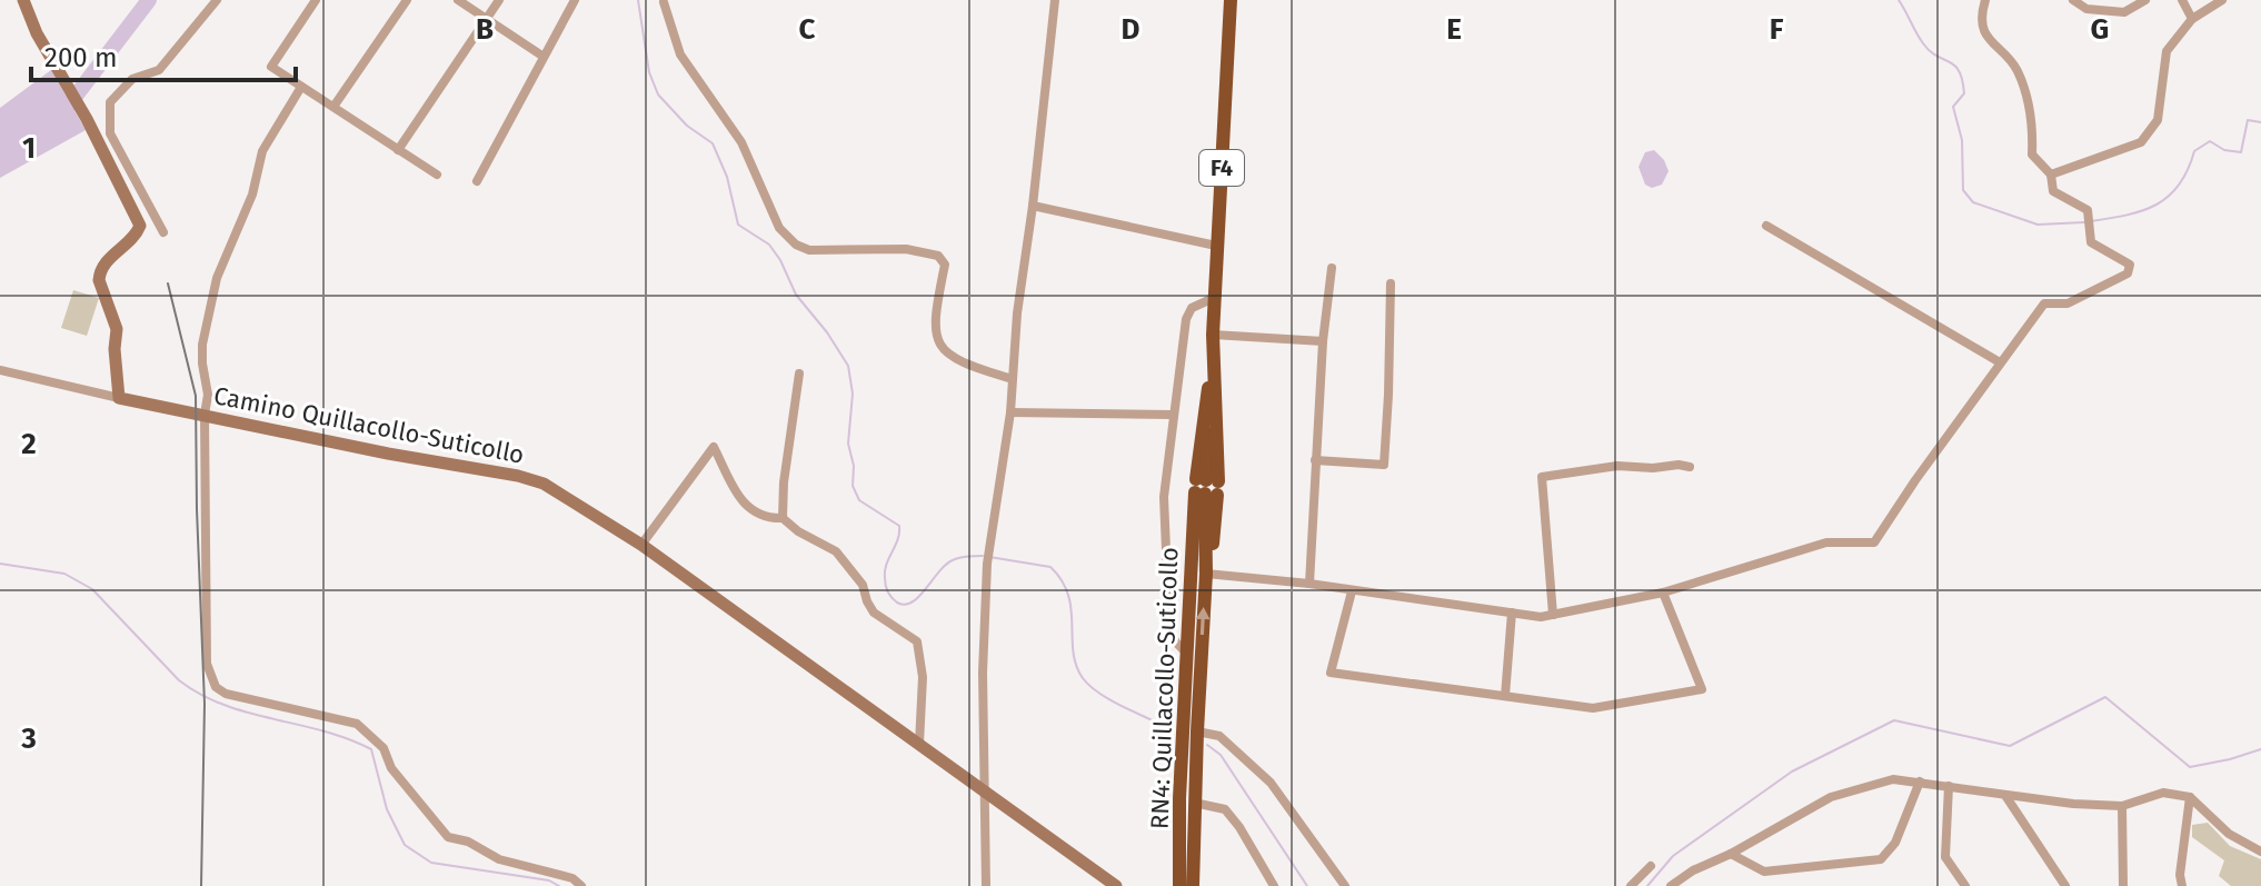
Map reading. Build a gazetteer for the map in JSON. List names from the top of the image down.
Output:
{
  "streets": {
    "highway": ["F4", "RN4: Quillacollo-Suticollo"],
    "main road": ["Camino Quillacollo-Suticollo"]
  },
  "crossings": [
    ["F4", "RN4: Quillacollo-Suticollo"]
  ],
  "scale_bar": "200 m",
  "grid": {
    "columns": [
      "B",
      "C",
      "D",
      "E",
      "F",
      "G"
    ],
    "rows": ["1", "2", "3"]
  }
}
